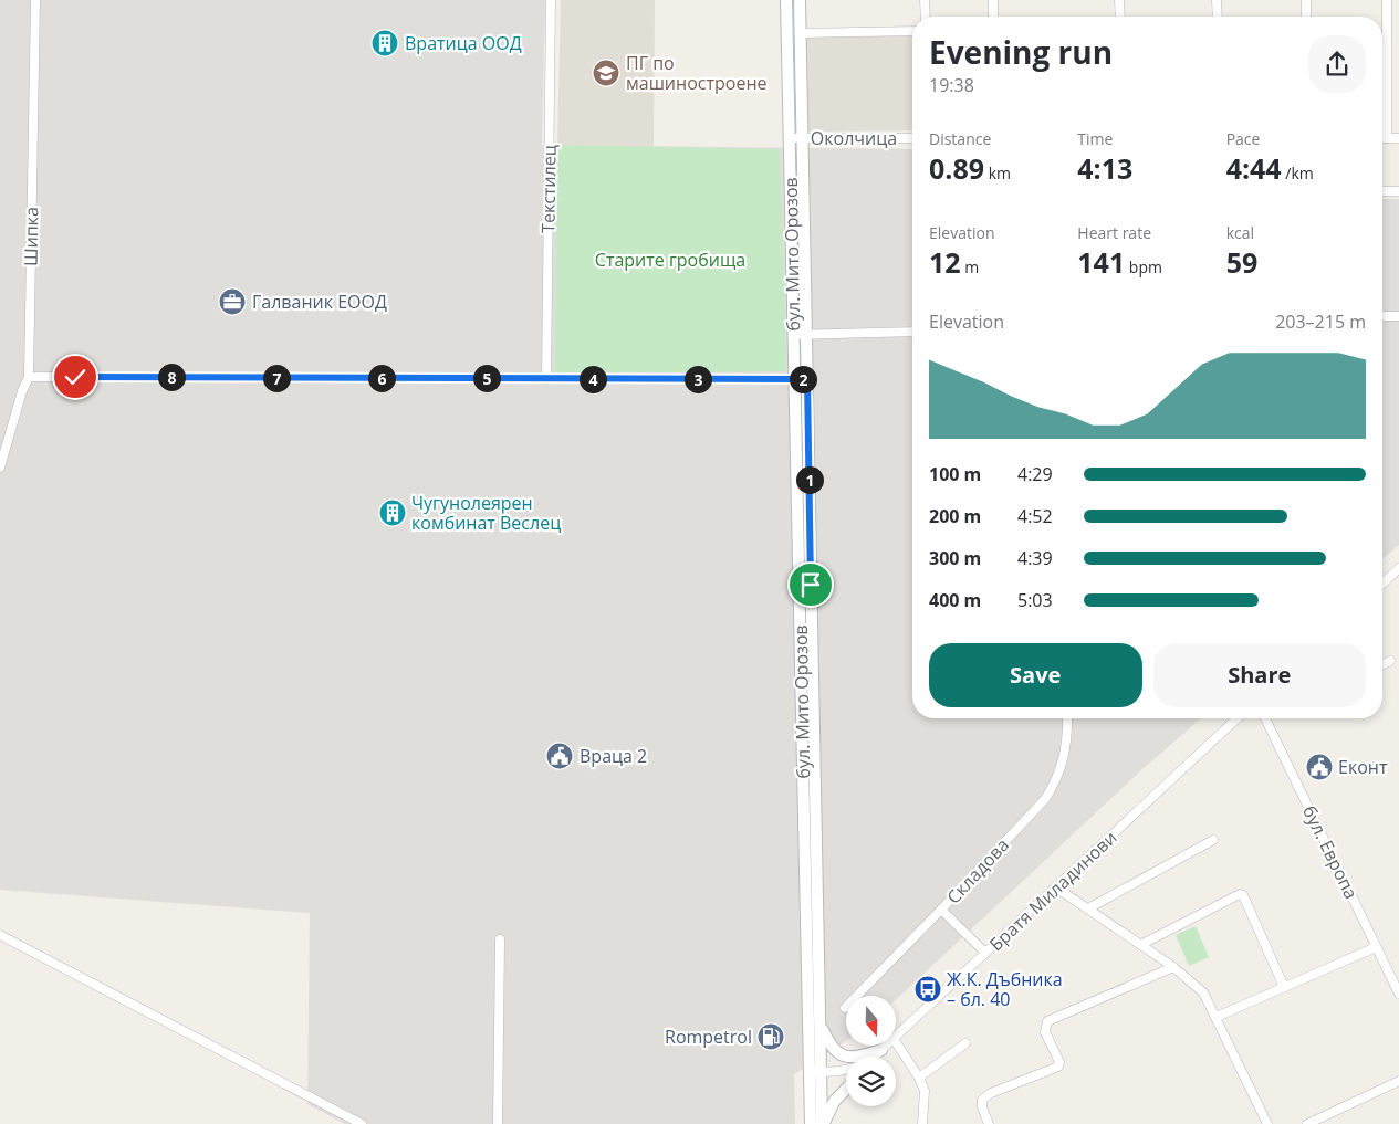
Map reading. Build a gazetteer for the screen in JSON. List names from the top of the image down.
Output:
{
  "streets": {
    "main road": ["бул. Мито Орозов"],
    "street": [
      "Околчица",
      "Текстилец",
      "Шипка",
      "бул. Европа",
      "Складова",
      "Братя Миладинови"
    ]
  },
  "crossings": [
    ["Околчица", "бул. Мито Орозов"],
    ["бул. Мито Орозов", "Братя Миладинови"]
  ],
  "parks": ["Старите гробища"],
  "places": {
    "building": ["Вратица ООД", "Чугунолеярен комбинат Веслец"],
    "school or university": ["ПГ по машиностроене"],
    "office": ["Галваник ЕООД"],
    "public building": ["Враца 2", "Еконт"],
    "bus stop": ["Ж.К. Дъбника – бл. 40"],
    "fuel station": ["Rompetrol"]
  },
  "north": "bottom",
  "page": {
    "heading": ["Evening run", "19:38"],
    "stats": [
      ["Distance", "0.89 km"],
      ["Time", "4:13"],
      ["Pace", "4:44 /km"],
      ["Elevation", "12 m"],
      ["Heart rate", "141 bpm"],
      ["kcal", "59"]
    ],
    "chart": ["Elevation", "203–215 m"],
    "pins": [
      "8",
      "5",
      "6",
      "7",
      "2",
      "3",
      "4",
      "1"
    ],
    "list": [
      {
        "name": "100 m",
        "note": "4:29"
      },
      {
        "name": "200 m",
        "note": "4:52"
      },
      {
        "name": "300 m",
        "note": "4:39"
      },
      {
        "name": "400 m",
        "note": "5:03"
      }
    ],
    "buttons": ["Save", "Share"]
  }
}
